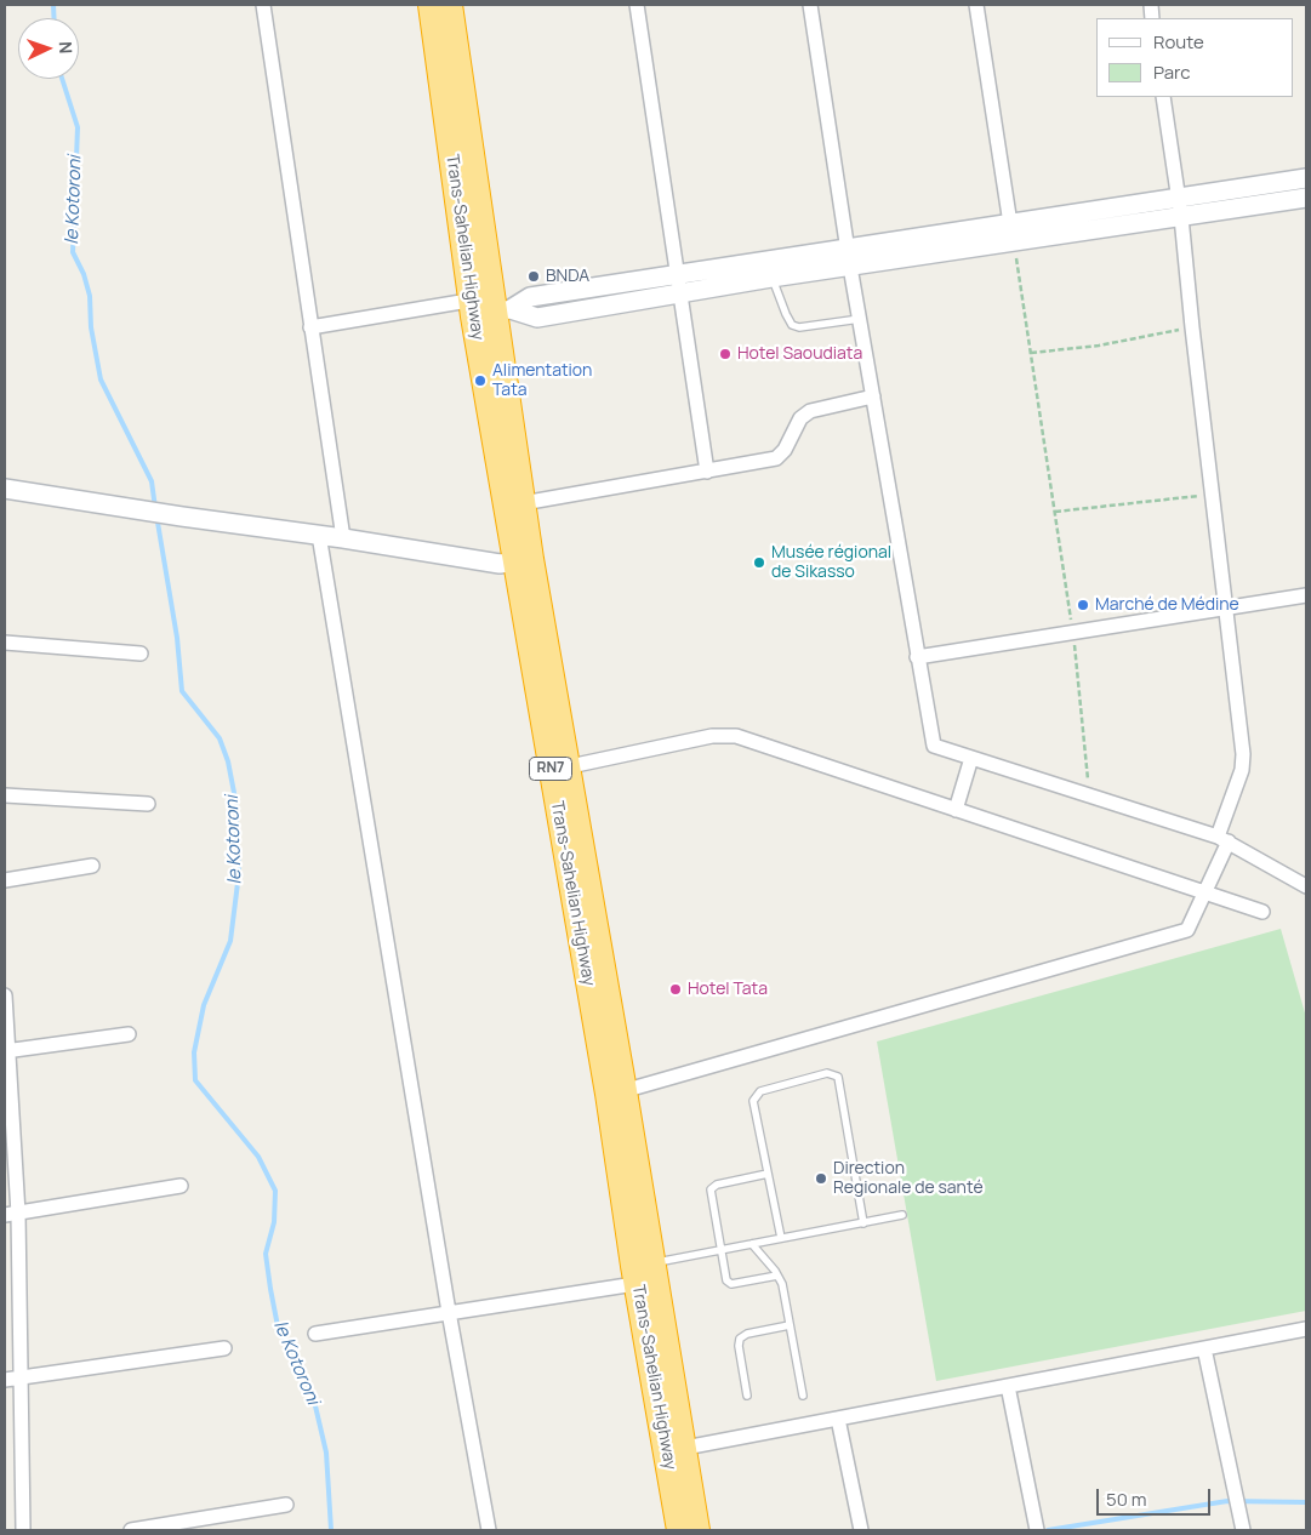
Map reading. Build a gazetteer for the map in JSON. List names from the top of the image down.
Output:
{
  "streets": {
    "highway": ["Trans-Sahelian Highway", "RN7"]
  },
  "water": ["le Kotoroni"],
  "places": [
    "BNDA",
    "Hotel Saoudiata",
    "Alimentation Tata",
    "Musée régional de Sikasso",
    "Marché de Médine",
    "Hotel Tata",
    "Direction Regionale de santé"
  ],
  "legend": ["Route", "Parc"],
  "scale_bar": "50 m",
  "north": "right"
}
